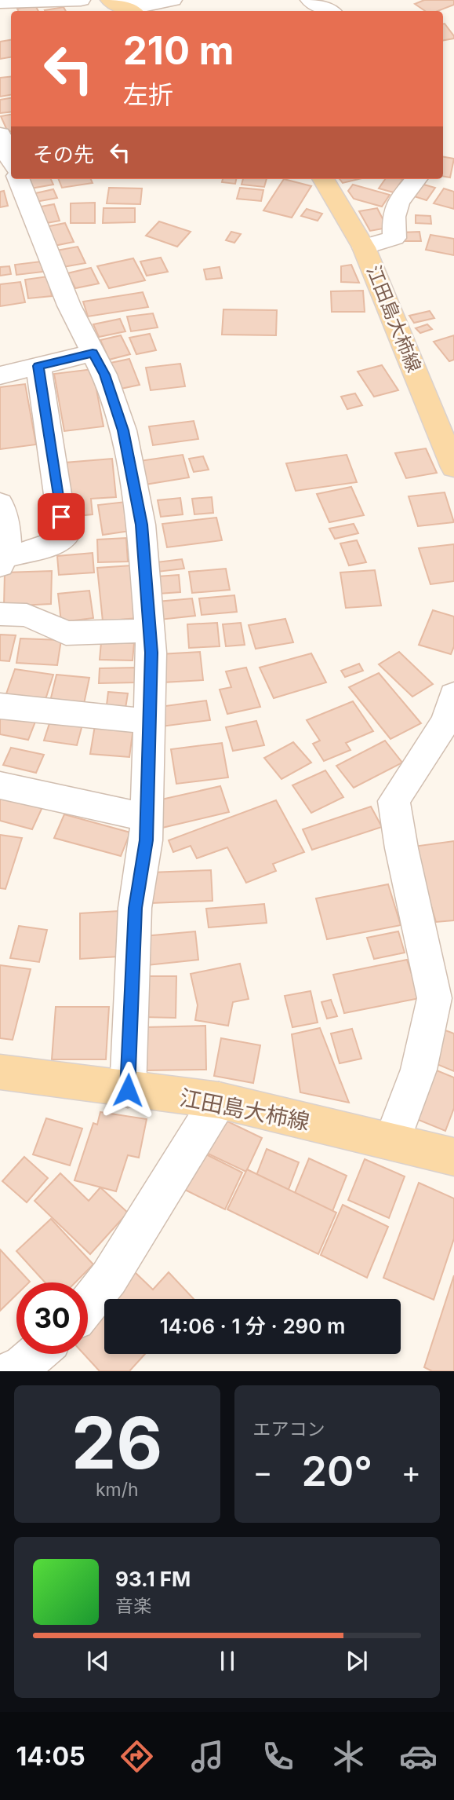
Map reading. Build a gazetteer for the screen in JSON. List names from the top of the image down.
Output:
{
  "streets": {
    "main road": ["江田島大柿線"]
  },
  "page": {
    "turn": ["210 m", "左折"],
    "then": "その先",
    "limit": "30",
    "trip": "14:06 · 1 分 · 290 m",
    "tile": [
      ["26", "km/h"],
      "エアコン"
    ],
    "heat": ["−", "20°", "+"],
    "song": ["93.1 FM", "音楽"],
    "tabs": "14:05"
  }
}
